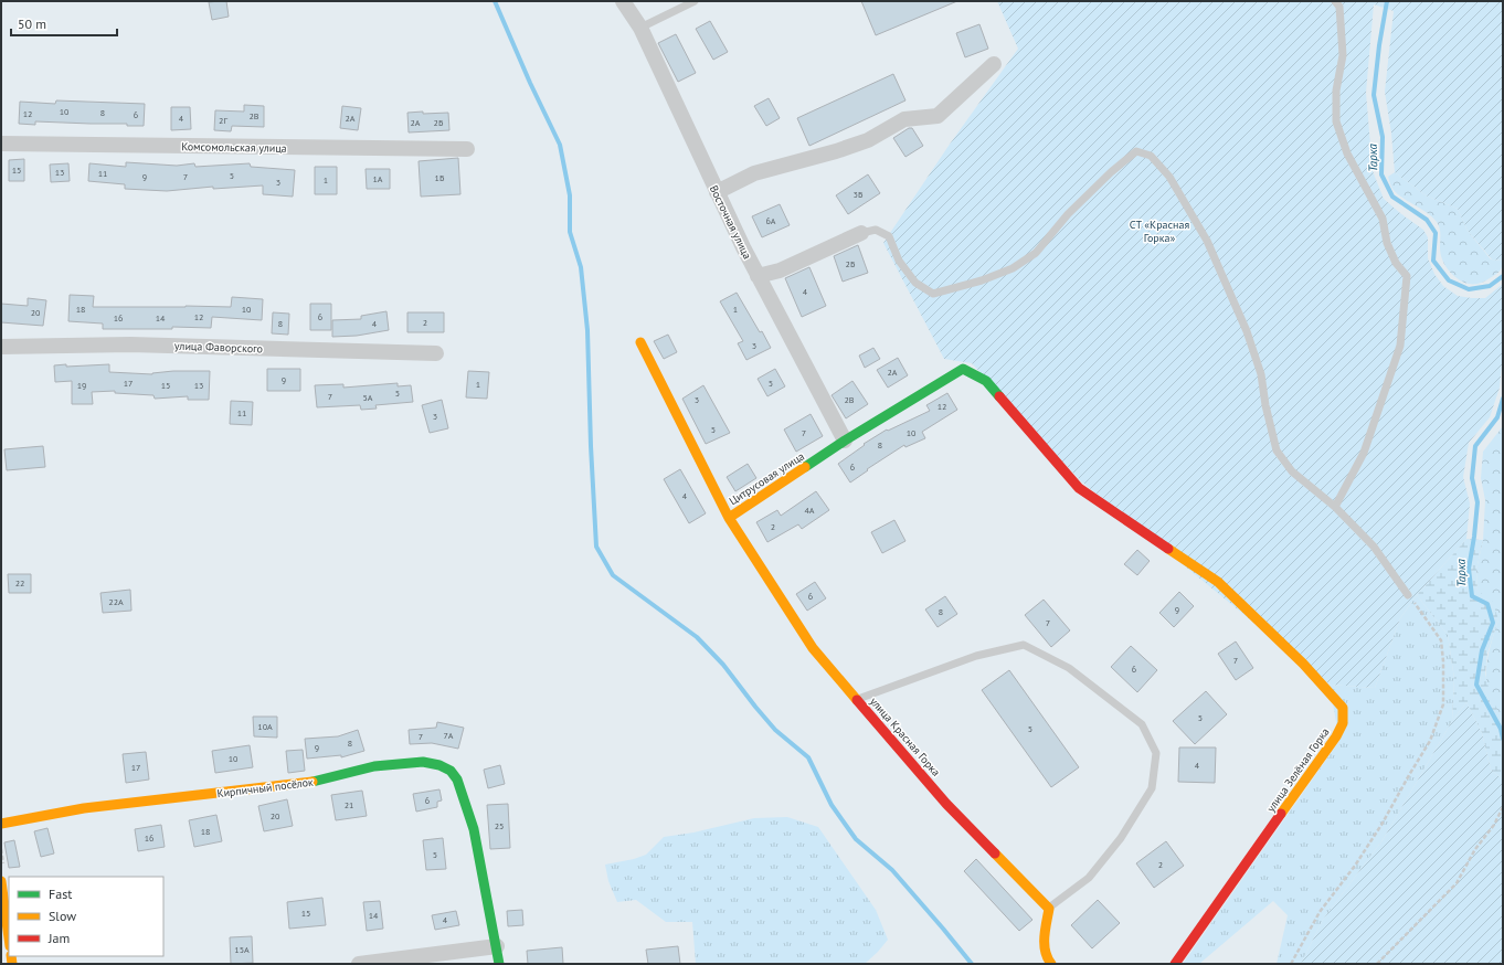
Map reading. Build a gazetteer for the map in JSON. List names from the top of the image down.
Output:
{
  "streets": {
    "street": [
      "Комсомольская улица",
      "Восточная улица",
      "улица Фаворского",
      "Цитрусовая улица",
      "улица Красная Горка",
      "улица Зелёная Горка",
      "Кирпичный посёлок"
    ]
  },
  "crossings": [
    ["Восточная улица", "Цитрусовая улица"],
    ["Цитрусовая улица", "улица Красная Горка"],
    ["Цитрусовая улица", "улица Зелёная Горка"]
  ],
  "water": ["Тарка"],
  "parks": ["СТ «Красная Горка»"],
  "house_numbers": [
    "10",
    "8",
    "12",
    "6",
    "2В",
    "4",
    "2А",
    "2Г",
    "2А",
    "2Б",
    "15",
    "13",
    "11",
    "5",
    "9",
    "7",
    "1Б",
    "1А",
    "1",
    "3",
    "3Б",
    "6А",
    "2Б",
    "4",
    "18",
    "10",
    "1",
    "20",
    "12",
    "6",
    "16",
    "14",
    "2",
    "8",
    "4",
    "3",
    "2А",
    "9",
    "17",
    "5",
    "1",
    "19",
    "15",
    "13",
    "5",
    "7",
    "5А",
    "3",
    "2В",
    "12",
    "11",
    "3",
    "5",
    "7",
    "10",
    "8",
    "6",
    "4",
    "4А",
    "2",
    "22",
    "6",
    "22А",
    "9",
    "8",
    "7",
    "7",
    "6",
    "5",
    "10А",
    "5",
    "7А",
    "7",
    "8",
    "9",
    "10",
    "4",
    "17",
    "6",
    "21",
    "20",
    "25",
    "18",
    "16",
    "5",
    "2",
    "15",
    "14",
    "4",
    "15А"
  ],
  "legend": ["Fast", "Slow", "Jam"],
  "scale_bar": "50 m"
}
